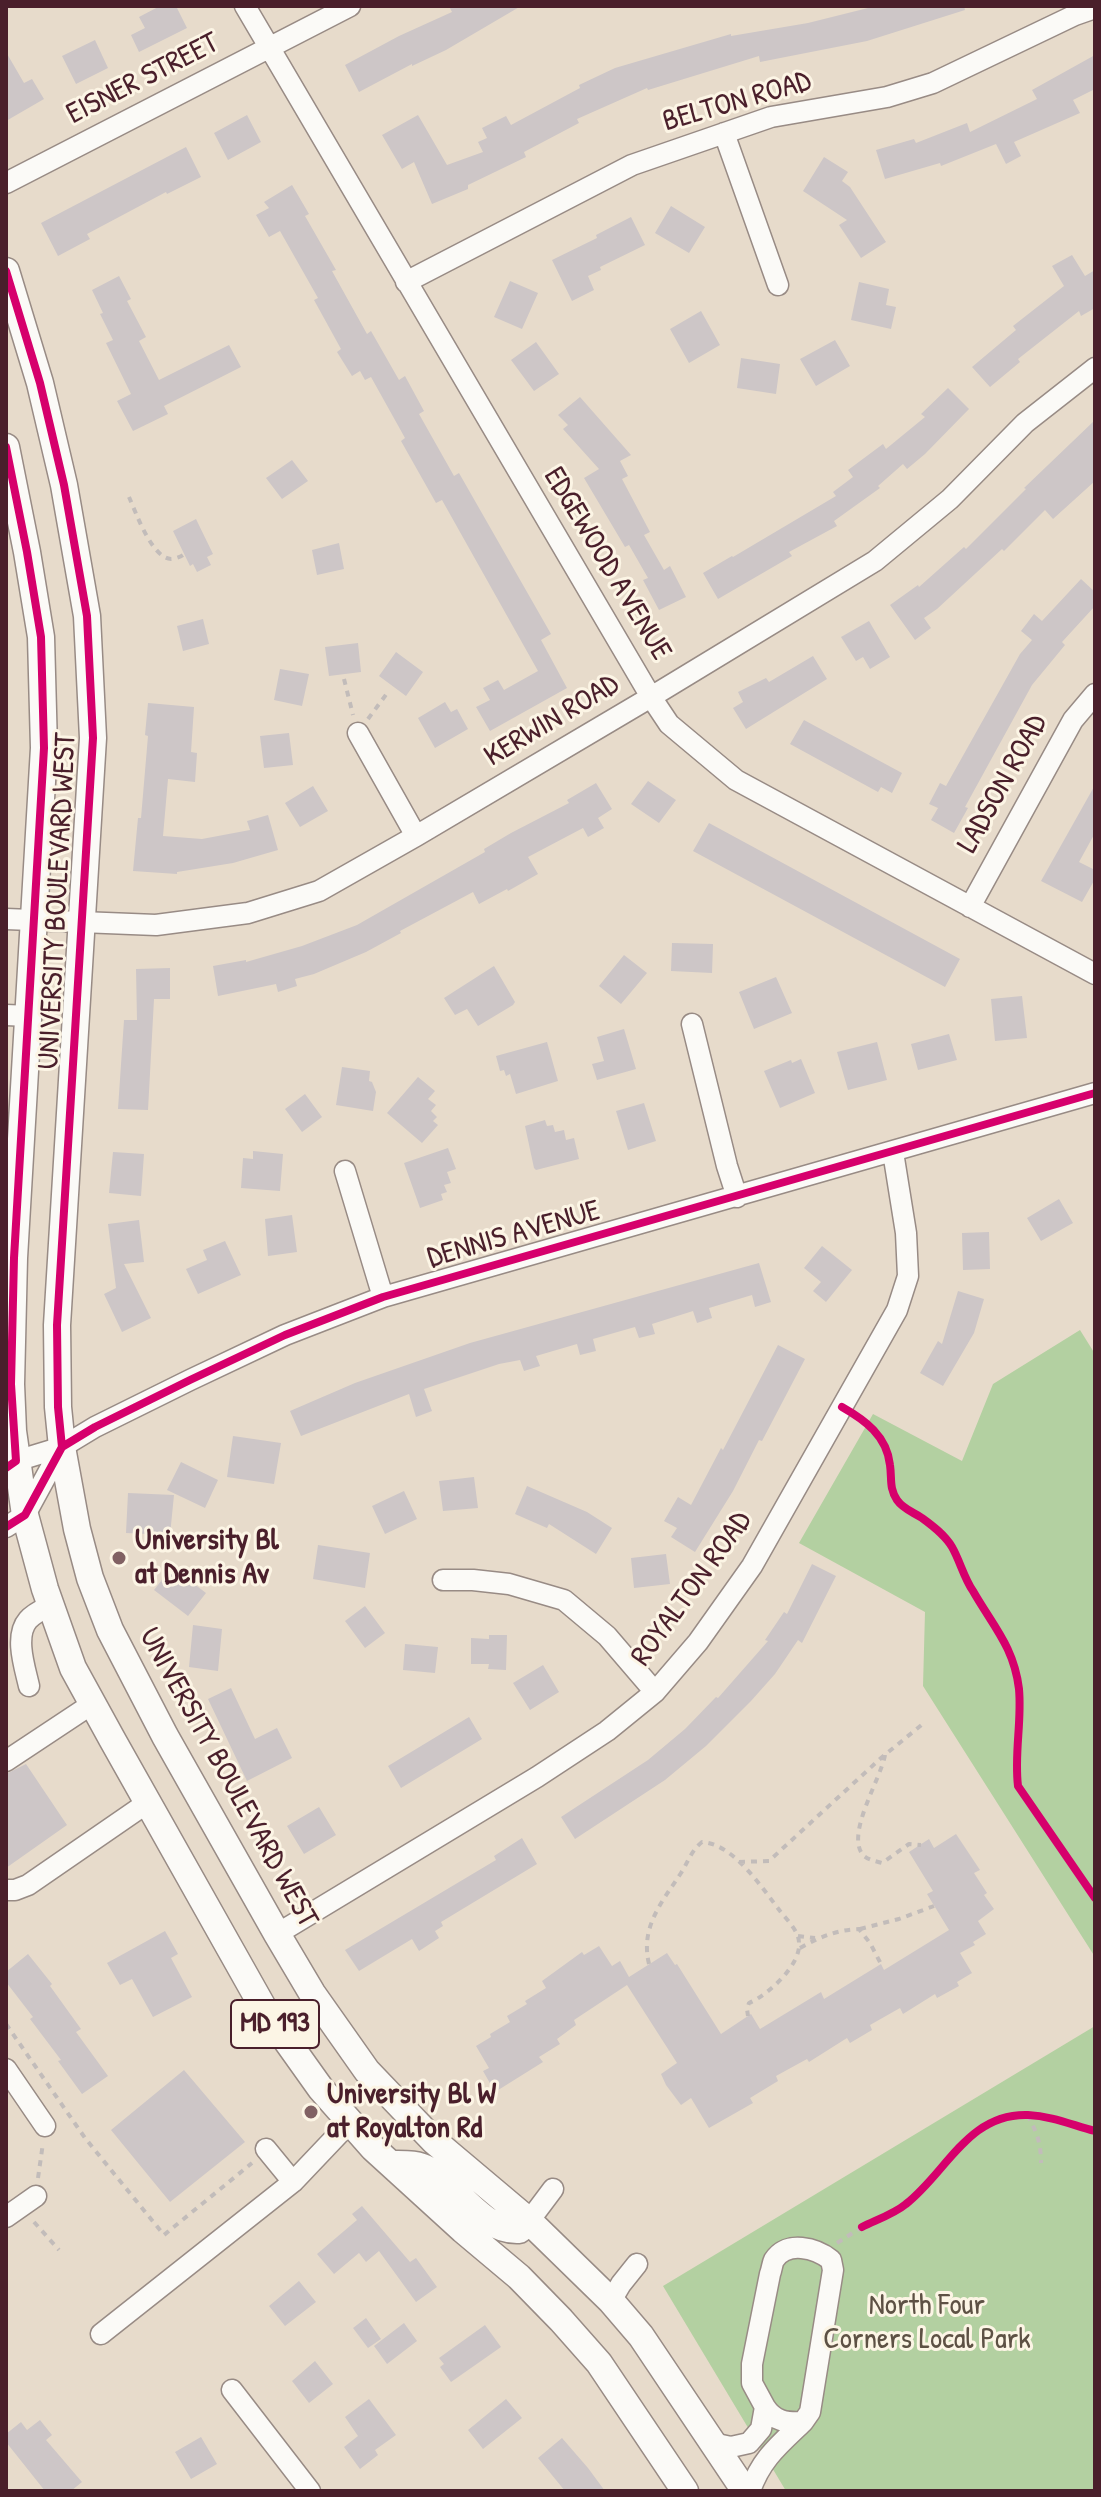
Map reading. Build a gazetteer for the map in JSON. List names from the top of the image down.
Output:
{
  "streets": {
    "main road": ["UNIVERSITY BOULEVARD WEST", "MD 193"],
    "street": [
      "EISNER STREET",
      "BELTON ROAD",
      "EDGEWOOD AVENUE",
      "KERWIN ROAD",
      "LADSON ROAD",
      "DENNIS AVENUE",
      "ROYALTON ROAD"
    ]
  },
  "crossings": [
    ["EISNER STREET", "EDGEWOOD AVENUE"],
    ["BELTON ROAD", "EDGEWOOD AVENUE"],
    ["EDGEWOOD AVENUE", "KERWIN ROAD"],
    ["EDGEWOOD AVENUE", "LADSON ROAD"],
    ["KERWIN ROAD", "UNIVERSITY BOULEVARD WEST"],
    ["UNIVERSITY BOULEVARD WEST", "DENNIS AVENUE"],
    ["UNIVERSITY BOULEVARD WEST", "ROYALTON ROAD"],
    ["DENNIS AVENUE", "ROYALTON ROAD"]
  ],
  "parks": ["North Four Corners Local Park"],
  "places": ["University Bl at Dennis Av", "University Bl W at Royalton Rd"]
}
